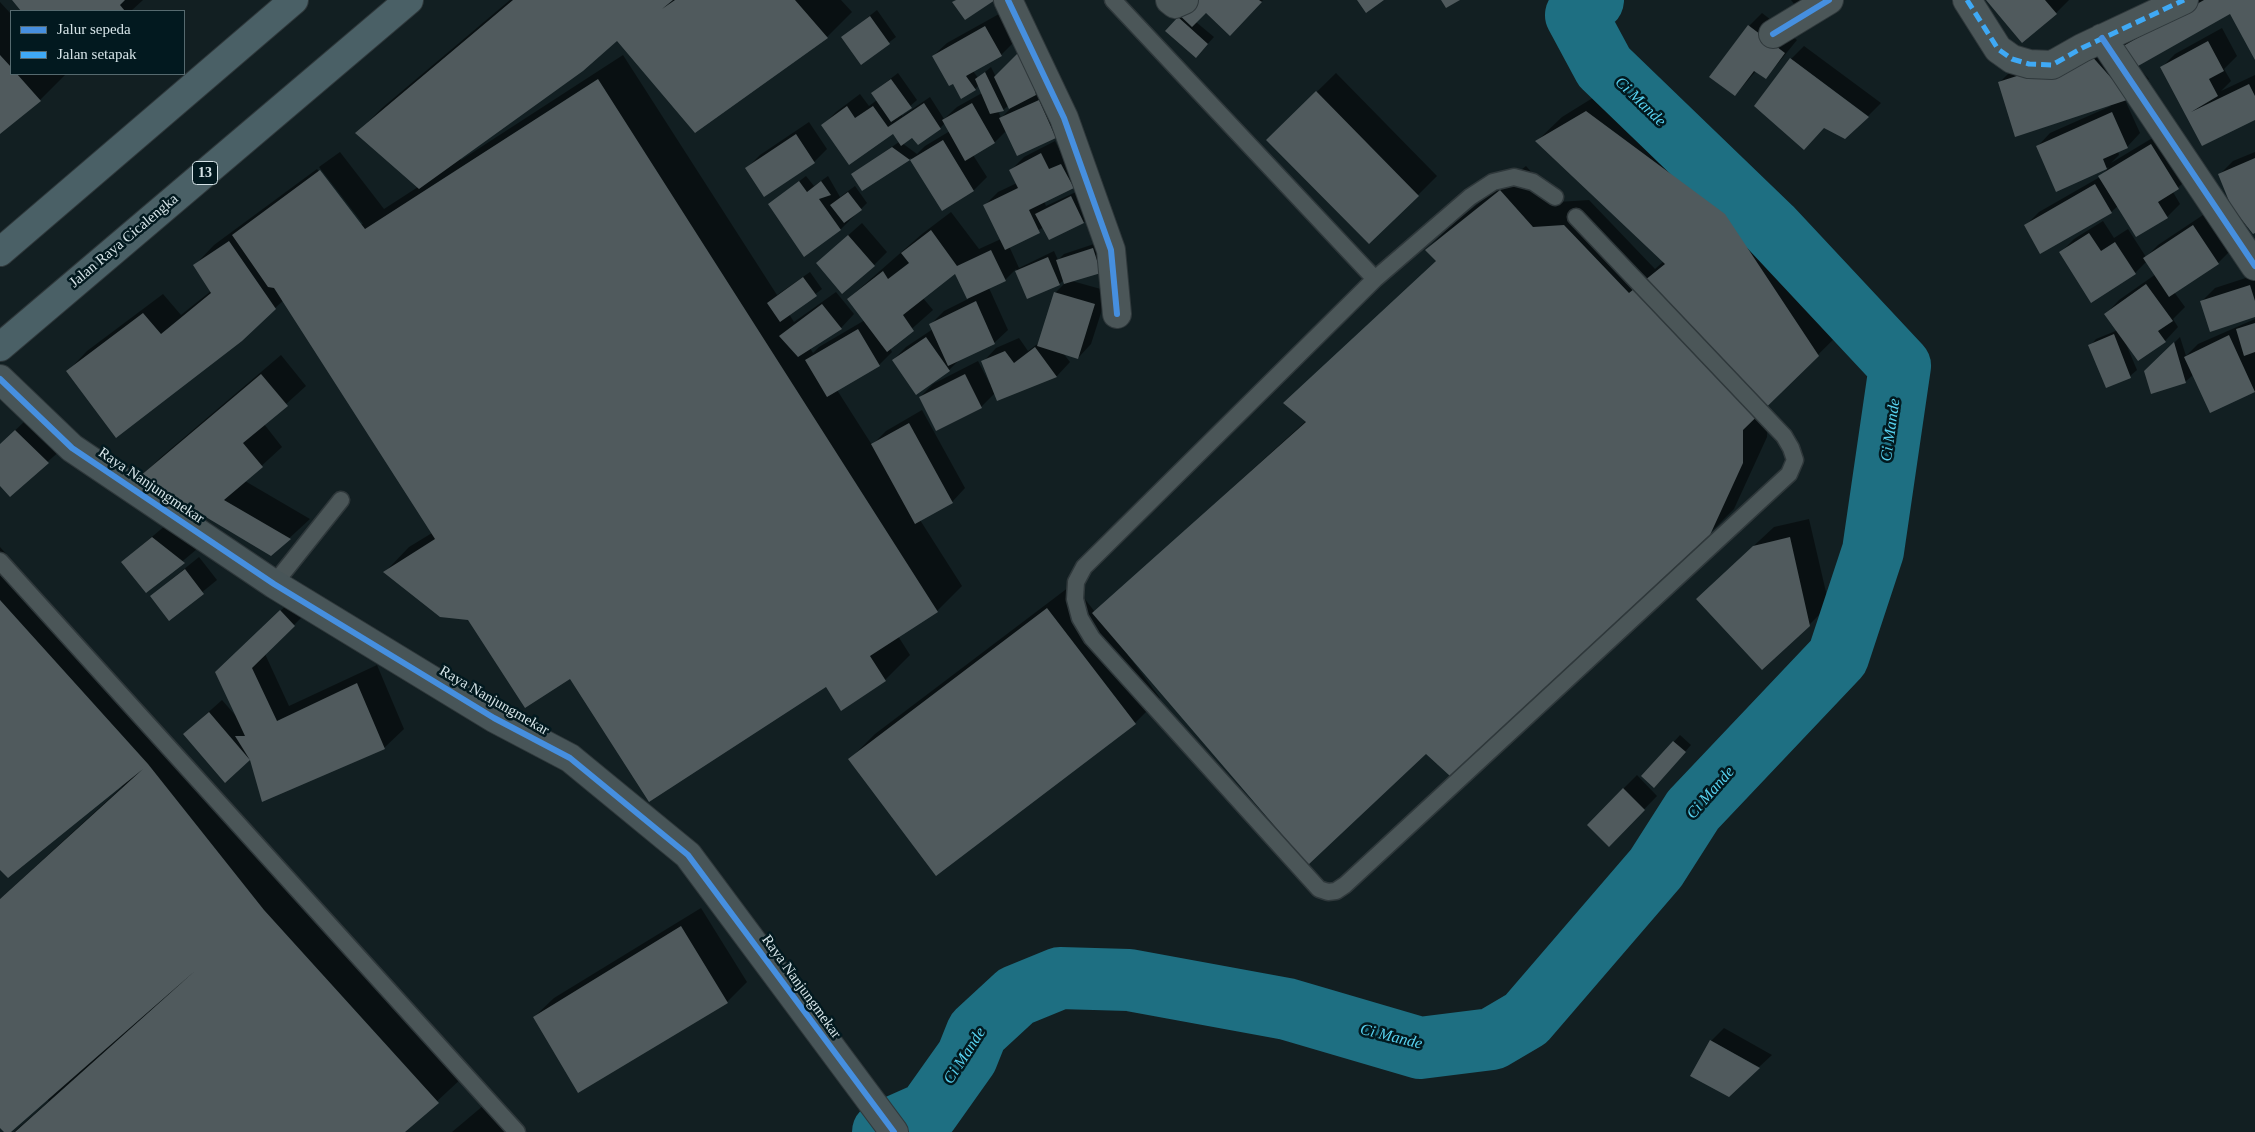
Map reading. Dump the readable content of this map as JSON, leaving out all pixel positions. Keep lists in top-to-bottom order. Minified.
{"streets":{"highway":["13","Jalan Raya Cicalengka"],"street":["Raya Nanjungmekar"]},"water":["Ci Mande"],"legend":["Jalur sepeda","Jalan setapak"]}
